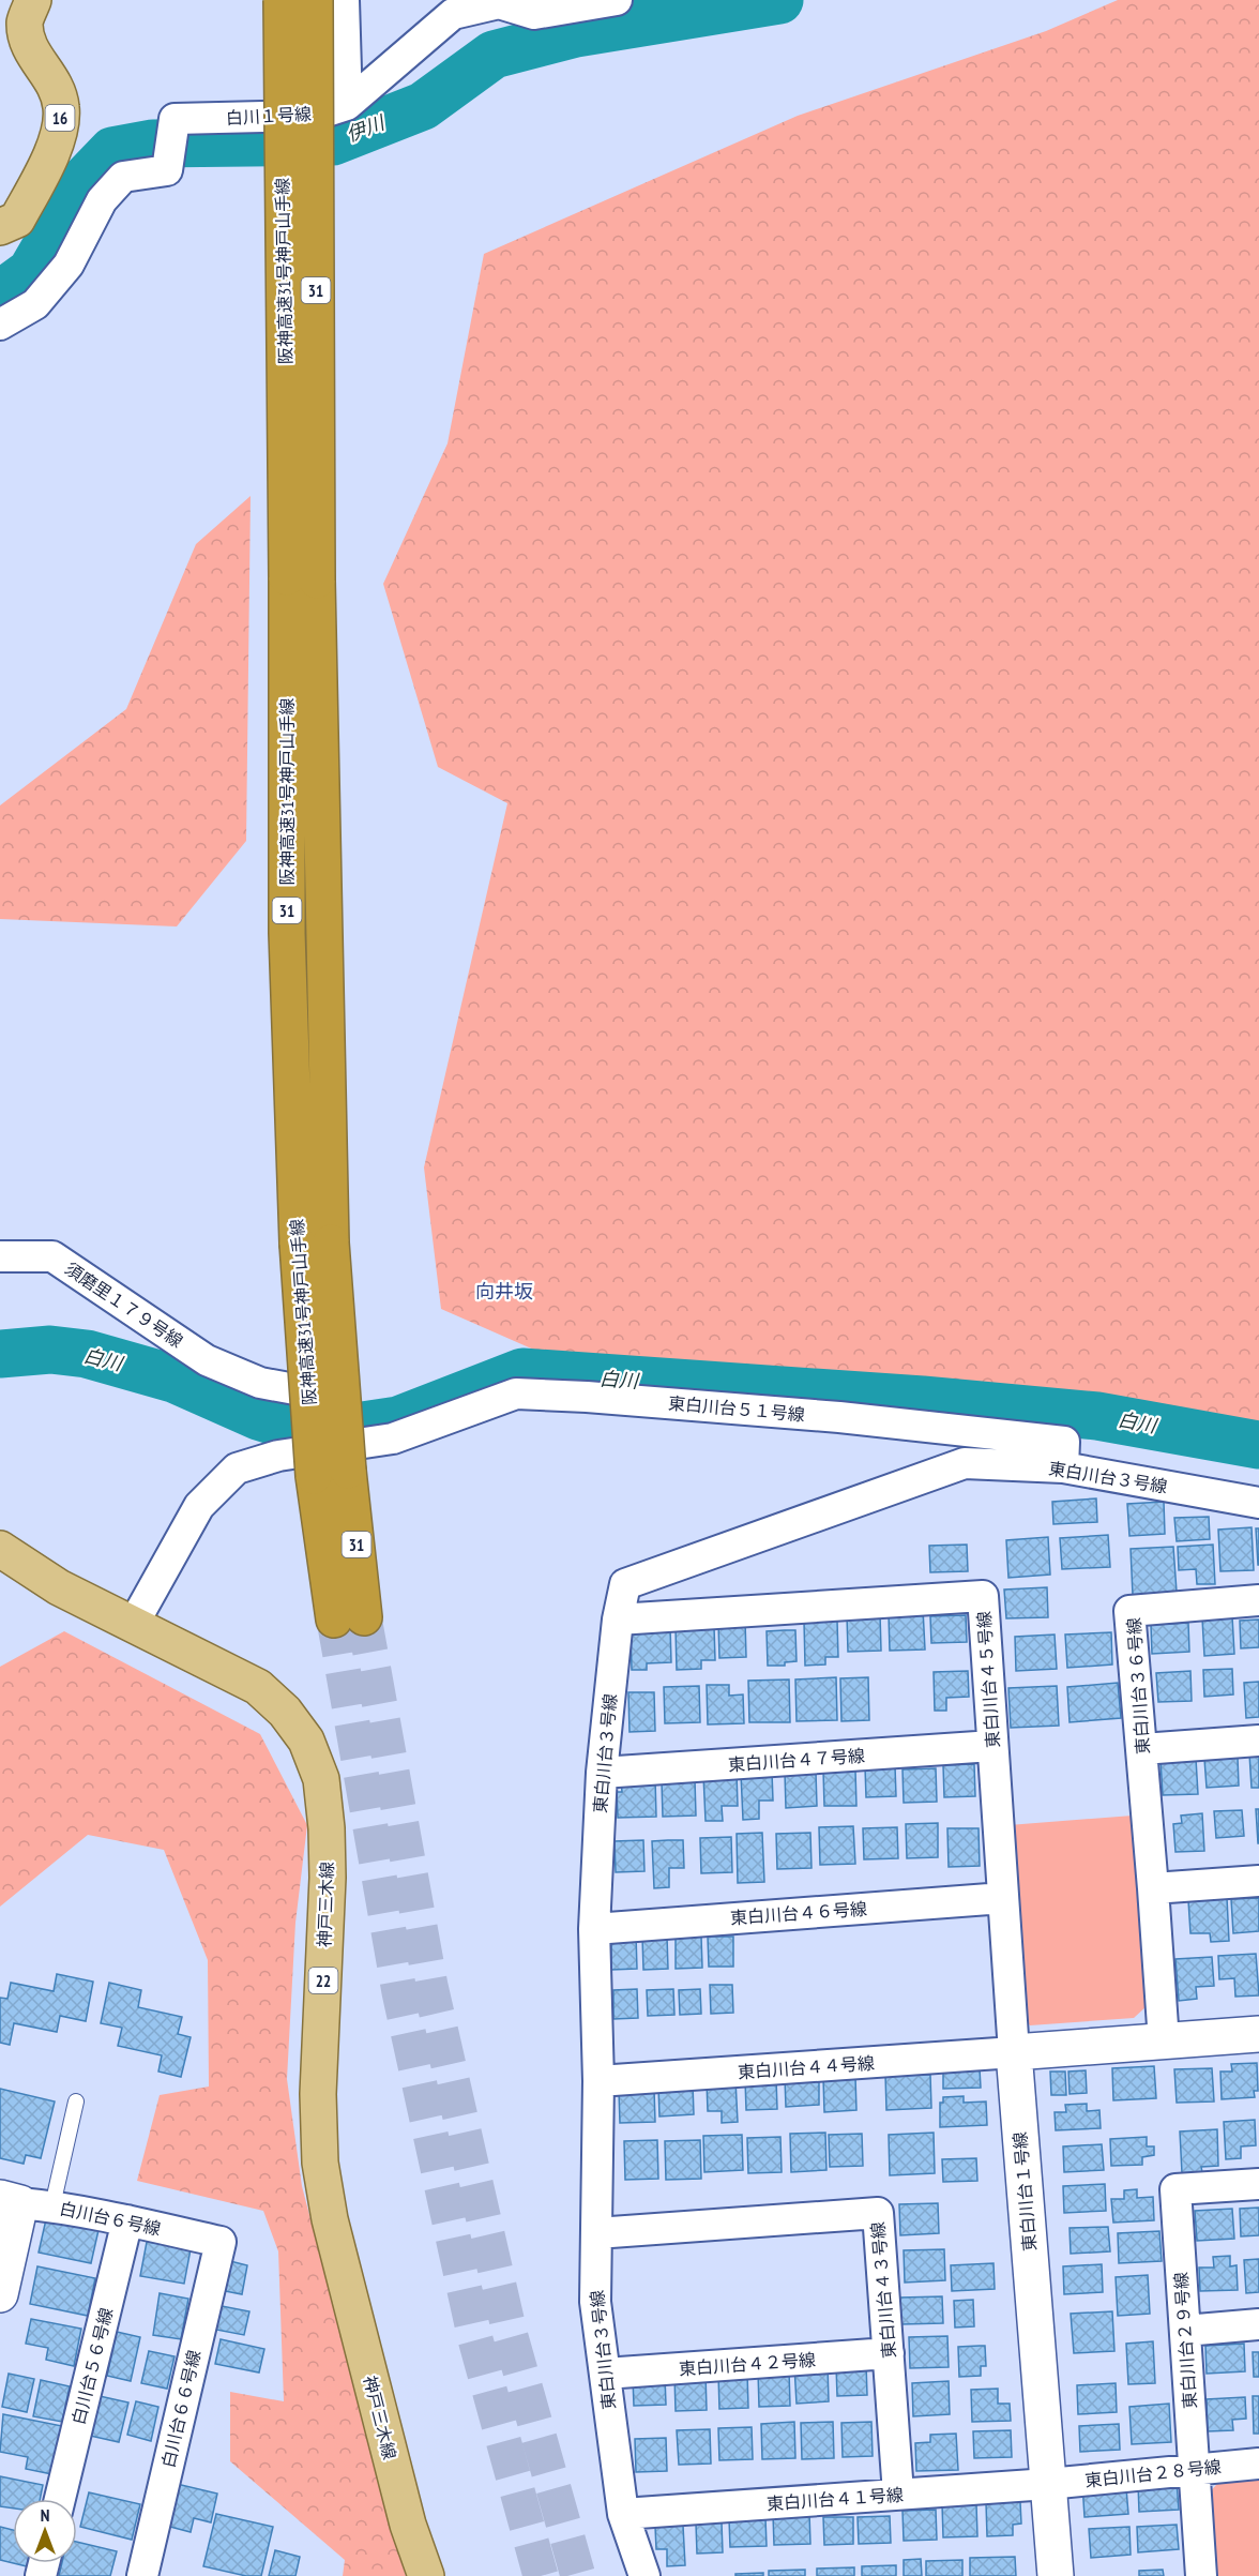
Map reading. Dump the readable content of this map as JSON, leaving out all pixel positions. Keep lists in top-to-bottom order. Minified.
{"streets":{"highway":["阪神高速31号神戸山手線","31"],"main road":["16","神戸三木線","22"],"street":["白川１号線","須磨里１７９号線","東白川台５１号線","東白川台３号線","東白川台４５号線","東白川台３６号線","東白川台４７号線","東白川台４６号線","東白川台４４号線","東白川台１号線","白川台６号線","東白川台４３号線","東白川台２９号線","東白川台４２号線","白川台５６号線","白川台６６号線","東白川台２８号線","東白川台４１号線"]},"crossings":[["阪神高速31号神戸山手線","須磨里１７９号線"],["阪神高速31号神戸山手線","東白川台５１号線"],["須磨里１７９号線","東白川台５１号線"],["東白川台５１号線","東白川台３号線"],["東白川台３号線","東白川台４５号線"],["東白川台３号線","東白川台４７号線"],["東白川台３号線","東白川台４６号線"],["東白川台３号線","東白川台４４号線"],["東白川台３号線","東白川台４３号線"],["東白川台３号線","東白川台４２号線"],["東白川台３号線","東白川台４１号線"],["東白川台４５号線","東白川台４７号線"],["東白川台４５号線","東白川台４６号線"],["東白川台４５号線","東白川台４４号線"],["東白川台４５号線","東白川台１号線"],["東白川台４４号線","東白川台１号線"],["東白川台１号線","東白川台２８号線"],["東白川台１号線","東白川台４１号線"],["白川台６号線","白川台５６号線"],["白川台６号線","白川台６６号線"],["東白川台４３号線","東白川台４２号線"],["東白川台４３号線","東白川台４１号線"],["東白川台２９号線","東白川台２８号線"],["東白川台２８号線","東白川台４１号線"]],"districts":["向井坂"],"water":["伊川","白川"],"north":"top"}
